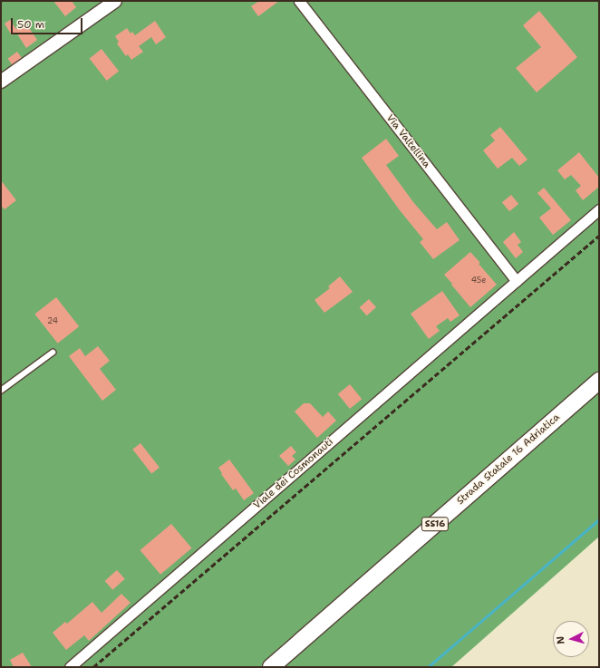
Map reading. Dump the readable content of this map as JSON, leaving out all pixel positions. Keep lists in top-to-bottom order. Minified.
{"streets":{"main road":["Strada Statale 16 Adriatica","SS16"],"street":["Via Valtellina","Viale dei Cosmonauti"]},"crossings":[["Via Valtellina","Viale dei Cosmonauti"]],"house_numbers":["45e","24"],"scale_bar":"50 m","north":"left"}
